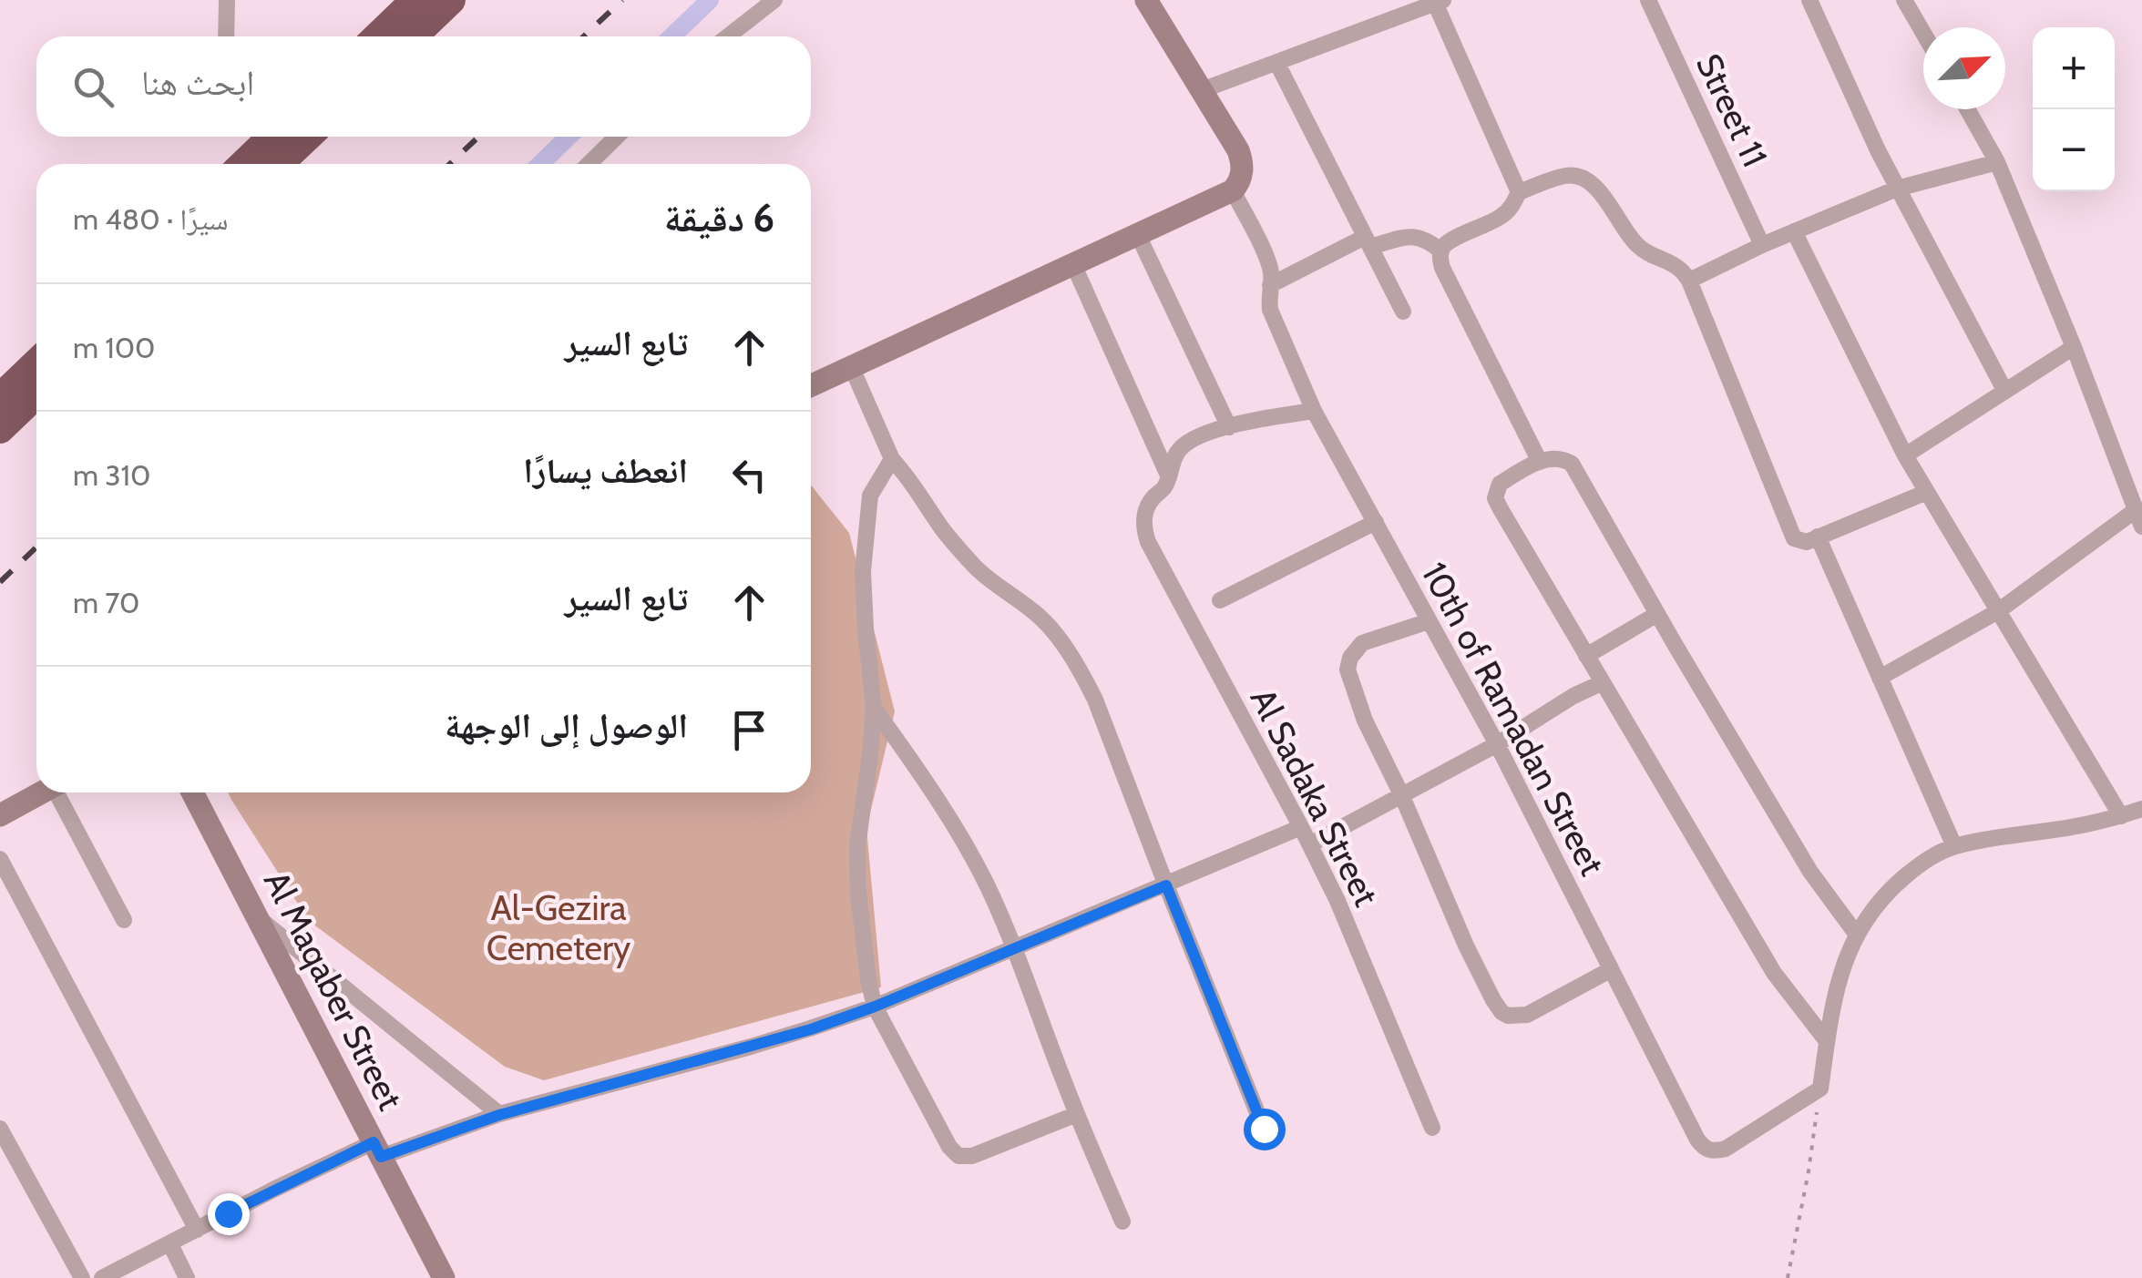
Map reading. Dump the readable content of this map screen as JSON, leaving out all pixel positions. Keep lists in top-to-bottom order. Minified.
{"streets":{"street":["Street 11","10th of Ramadan Street","Al Sadaka Street","Al Maqaber Street"]},"parks":["Al-Gezira Cemetery"],"north":"top right","page":{"map_buttons":["+","−"],"search":"ابحث هنا","heading":["6 دقيقة","سيرًا · 480 m"],"list":[["تابع السير","100 m"],["انعطف يسارًا","310 m"],["تابع السير","70 m"],"الوصول إلى الوجهة"]}}
